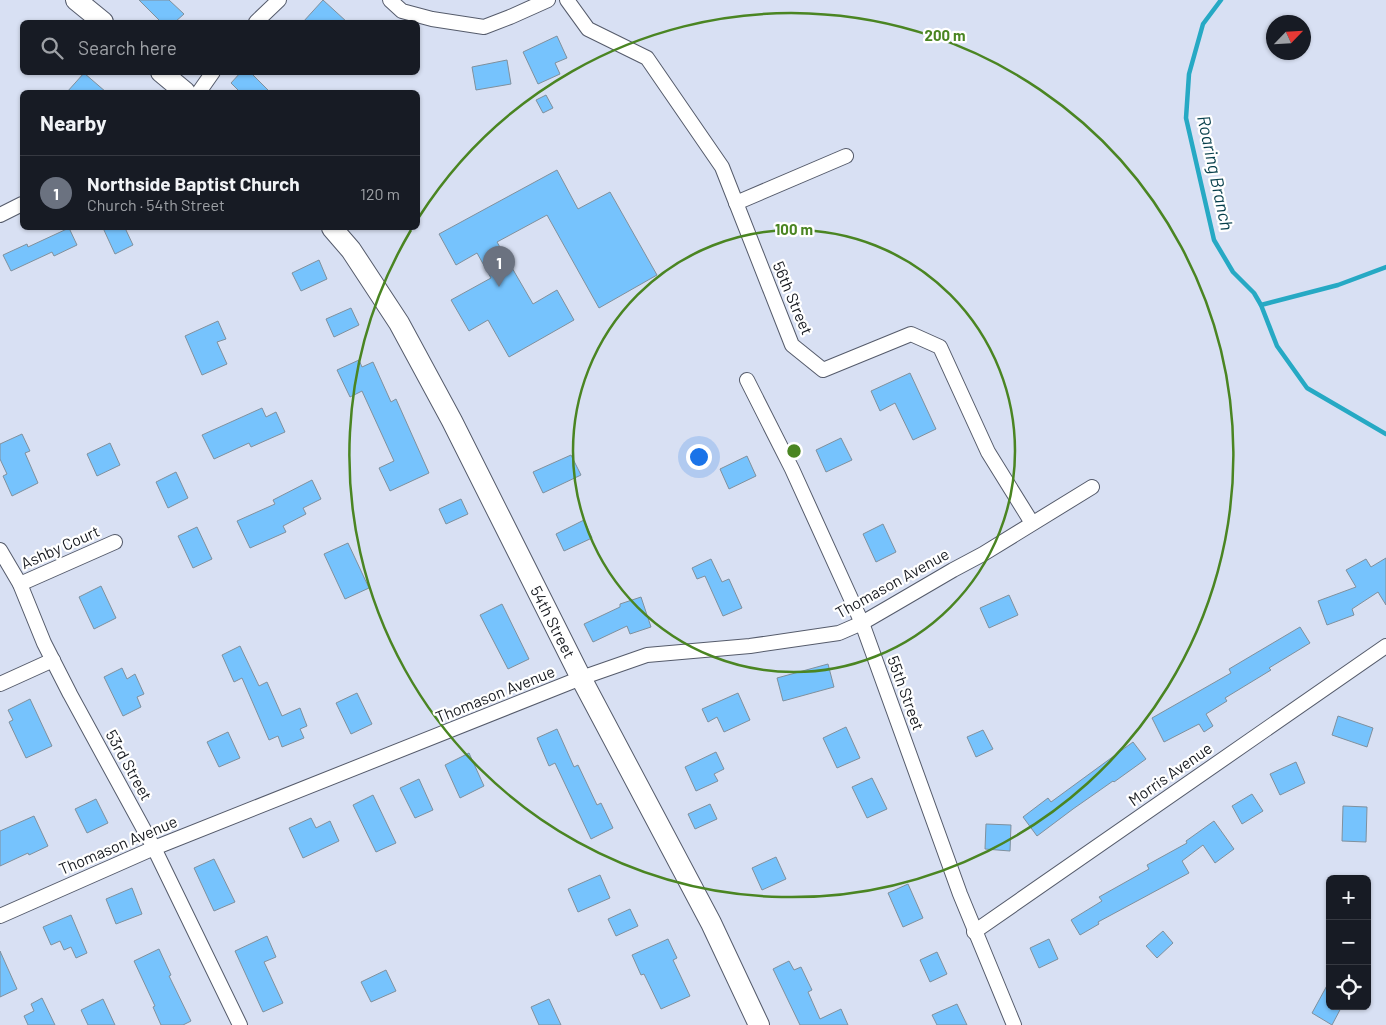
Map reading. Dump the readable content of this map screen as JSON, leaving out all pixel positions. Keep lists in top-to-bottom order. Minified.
{"streets":{"main road":["54th Street"],"street":["56th Street","Ashby Court","Thomason Avenue","55th Street","53rd Street","Morris Avenue"]},"crossings":[["56th Street","Thomason Avenue"],["Ashby Court","53rd Street"],["Thomason Avenue","54th Street"],["Thomason Avenue","55th Street"],["Thomason Avenue","53rd Street"],["55th Street","Morris Avenue"]],"water":["Roaring Branch"],"north":"top right","page":{"search":"Search here","heading":"Nearby","list":[{"mark":"1","name":"Northside Baptist Church","note":"Church · 54th Street","value":"120 m"}],"pins":"1","map_buttons":["+","−"]},"rings":["200 m","100 m"]}
